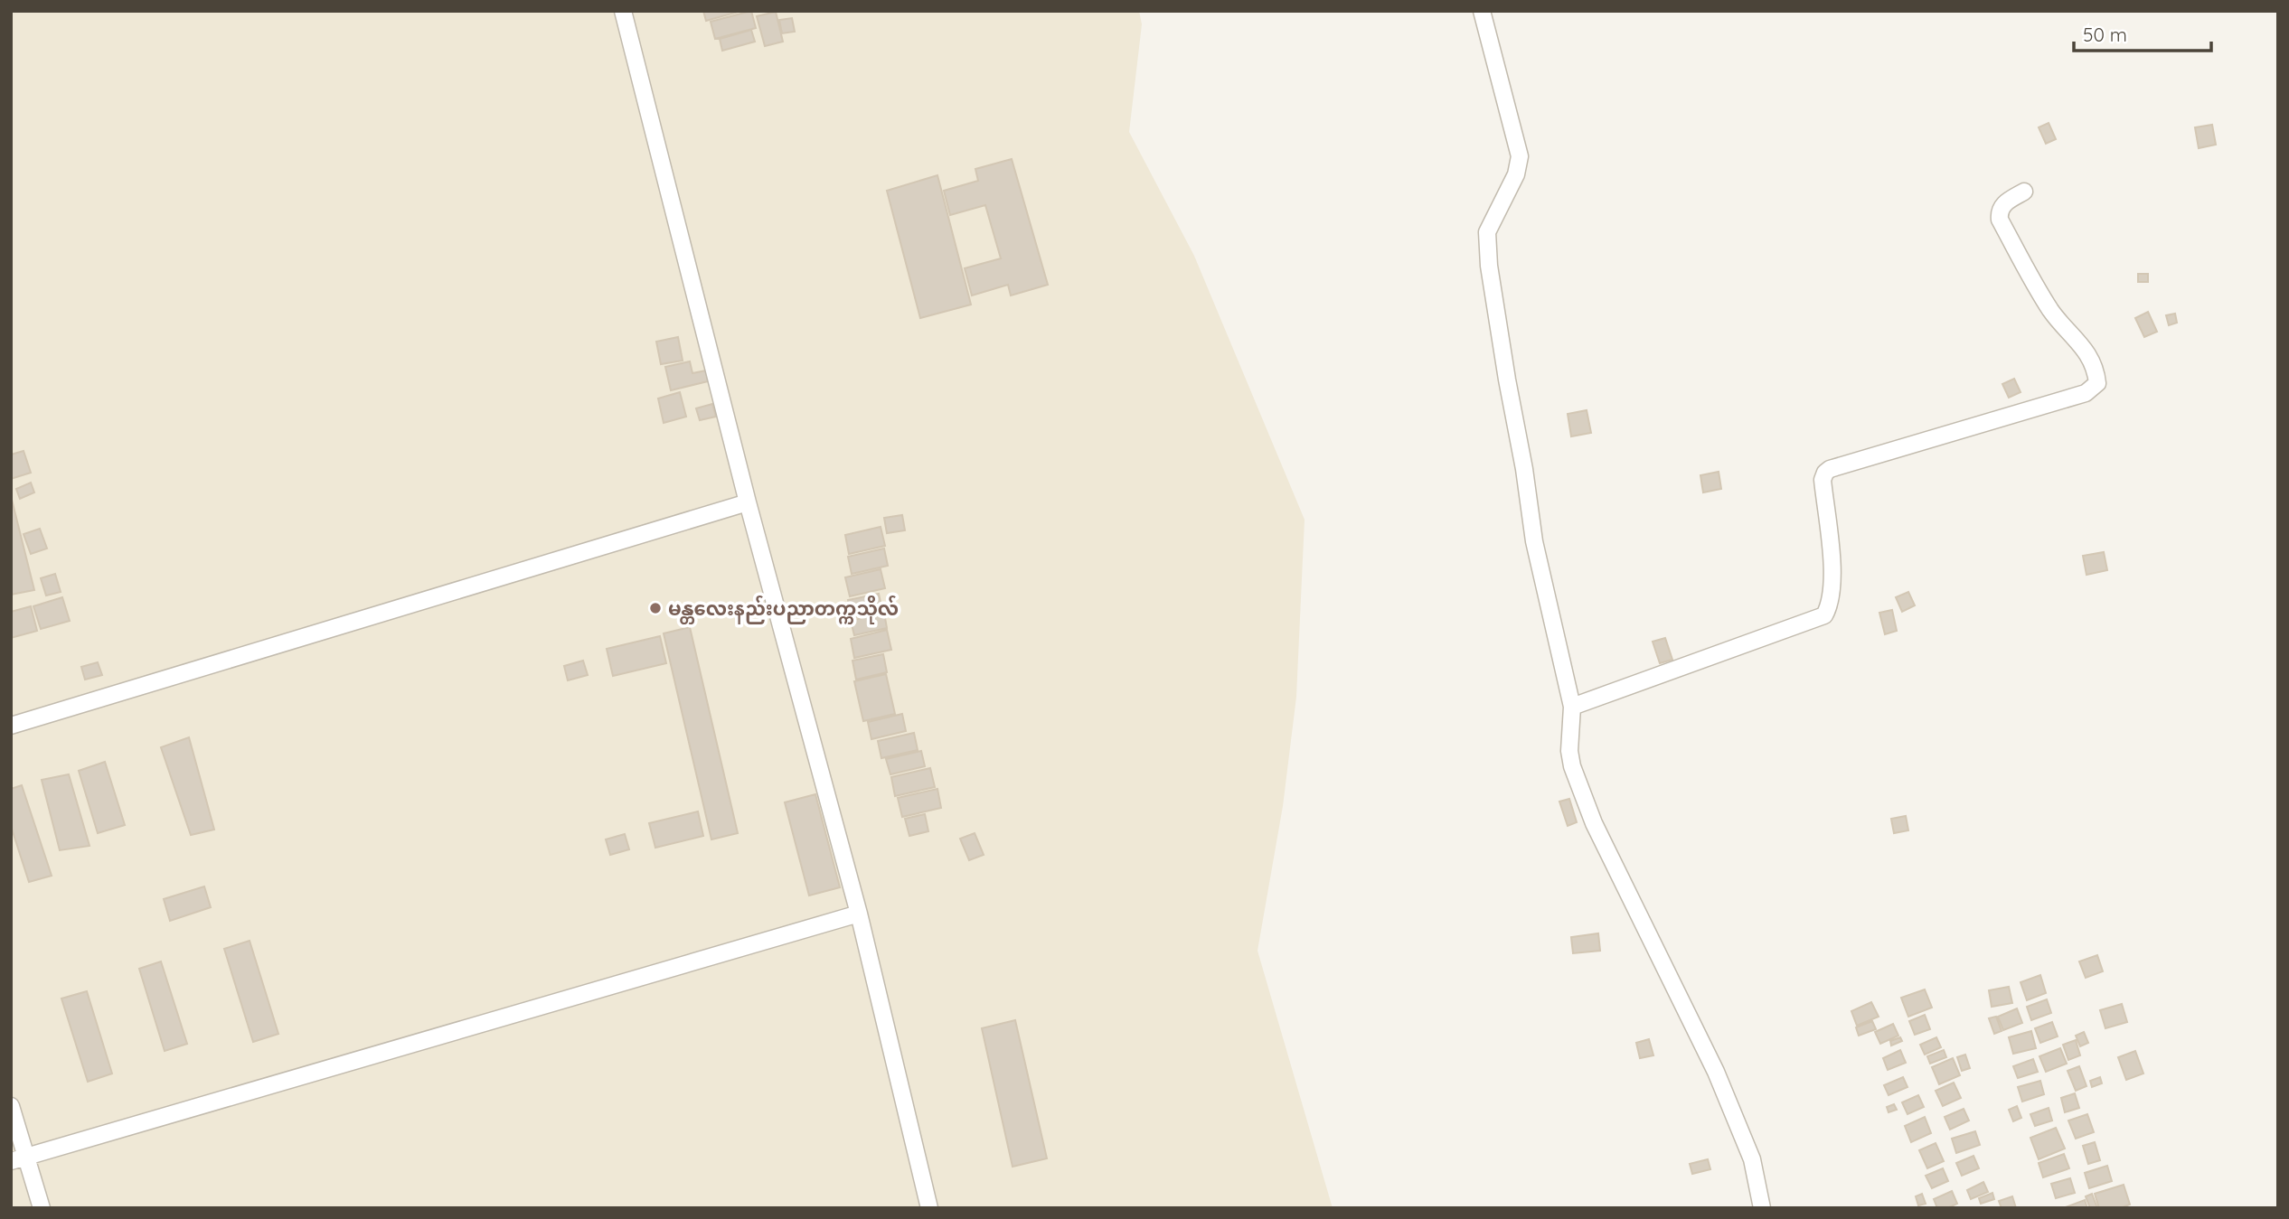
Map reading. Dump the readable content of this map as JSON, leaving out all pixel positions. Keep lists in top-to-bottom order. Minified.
{"places":["မန္တလေးနည်းပညာတက္ကသိုလ်"],"scale_bar":"50 m"}
